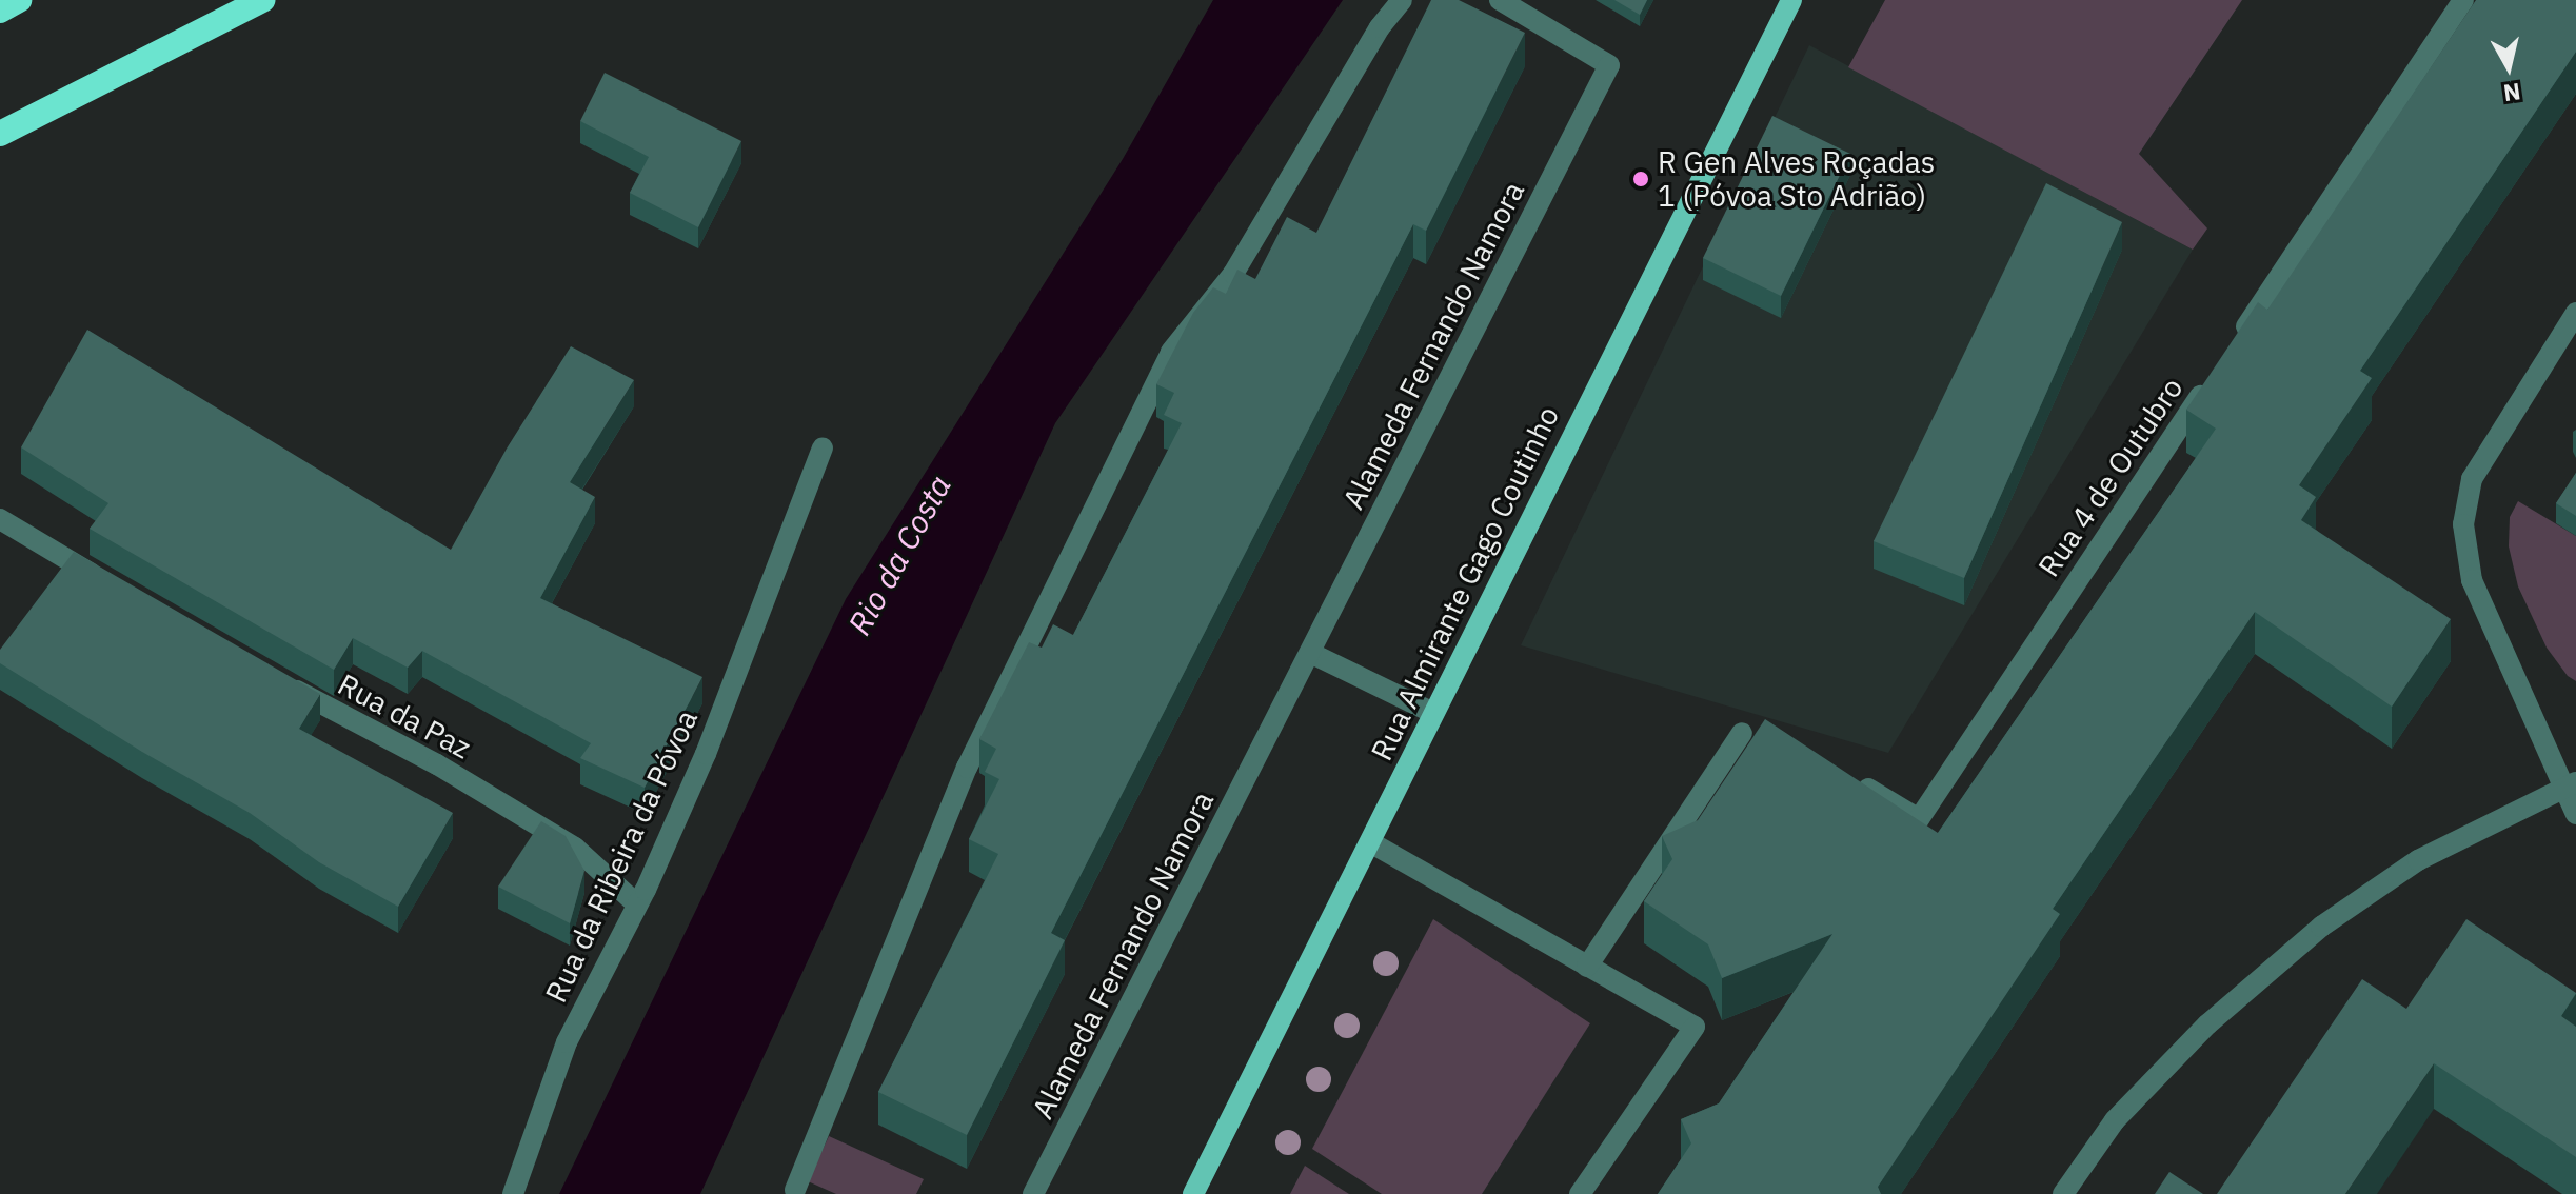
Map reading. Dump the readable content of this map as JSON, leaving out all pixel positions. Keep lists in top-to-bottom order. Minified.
{"streets":{"main road":["Rua Almirante Gago Coutinho"],"street":["Alameda Fernando Namora","Rua 4 de Outubro","Rua da Paz","Rua da Ribeira da Póvoa"]},"crossings":[["Rua da Paz","Rua da Ribeira da Póvoa"]],"water":["Rio da Costa"],"places":["R Gen Alves Roçadas 1 (Póvoa Sto Adrião)"],"north":"bottom"}
